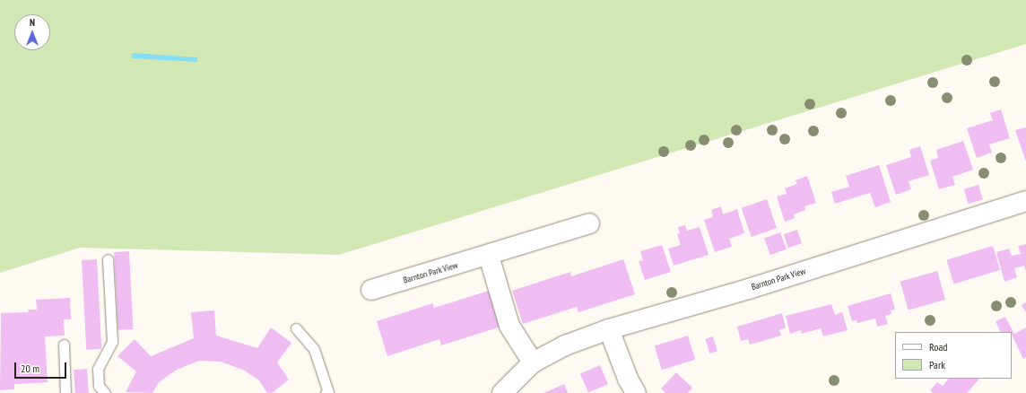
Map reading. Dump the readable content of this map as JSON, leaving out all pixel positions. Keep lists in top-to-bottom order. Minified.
{"streets":{"street":["Barnton Park View"]},"legend":["Road","Park"],"scale_bar":"20 m","north":"top"}
